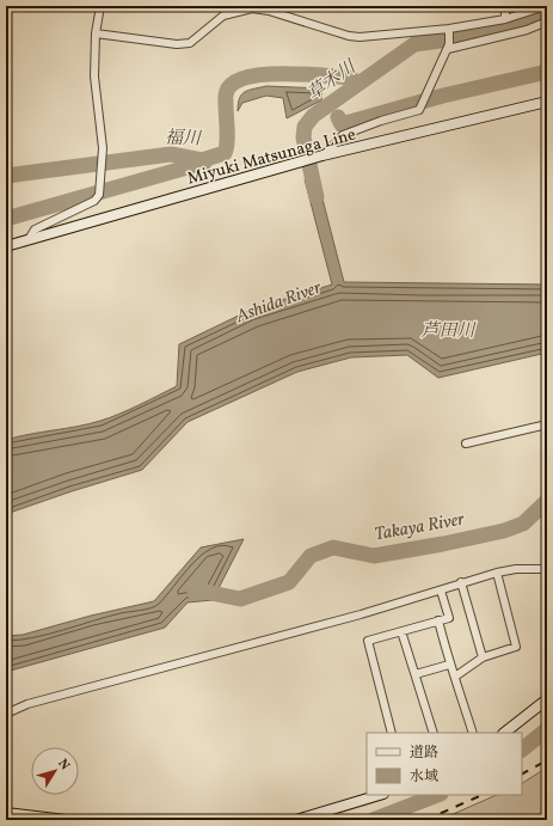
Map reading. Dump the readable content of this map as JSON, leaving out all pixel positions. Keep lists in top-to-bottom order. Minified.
{"streets":{"main road":["Miyuki Matsunaga Line"]},"water":["草木川","福川","Ashida River","芦田川","Takaya River"],"legend":["道路","水域"],"north":"top right"}
